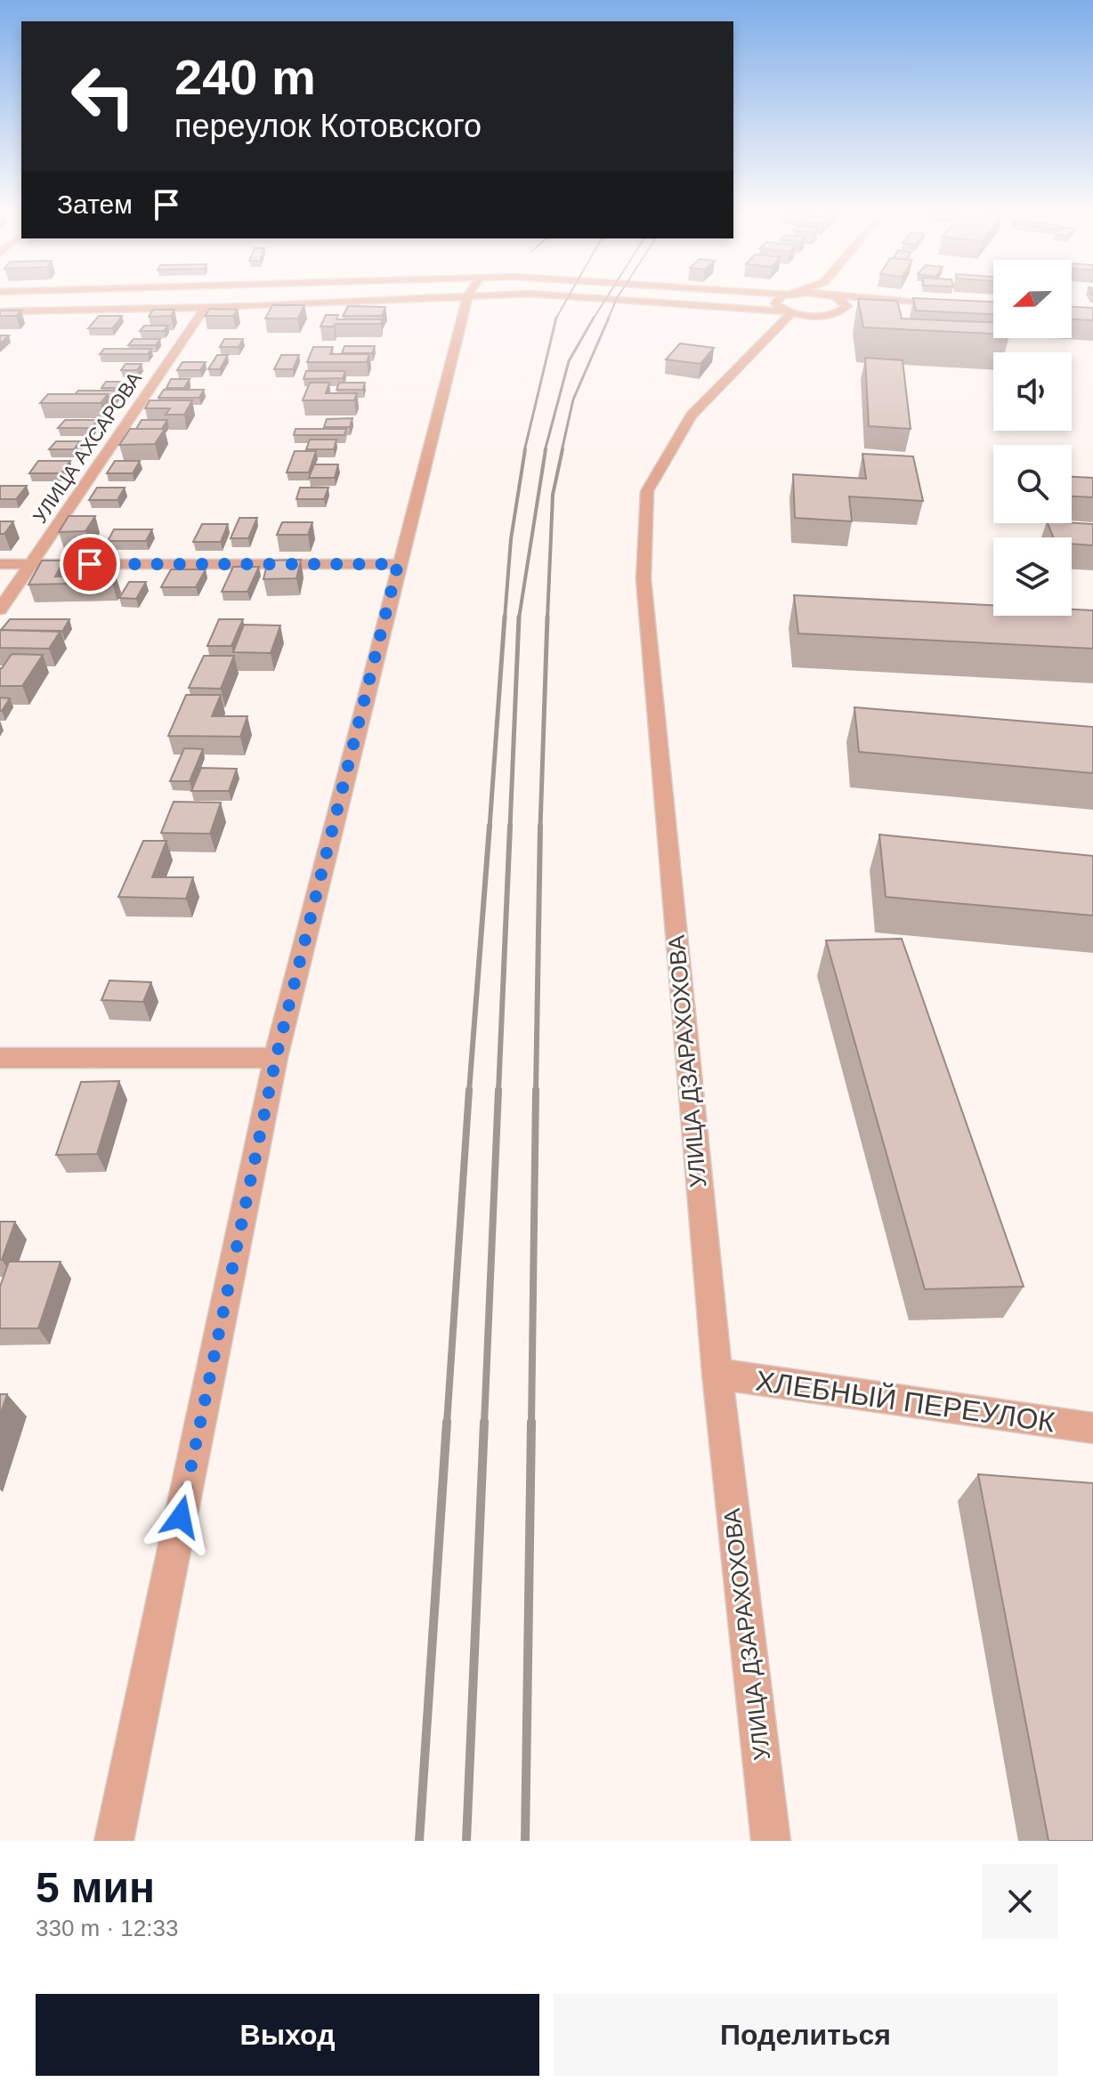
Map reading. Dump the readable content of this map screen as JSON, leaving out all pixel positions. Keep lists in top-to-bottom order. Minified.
{"streets":{"street":["УЛИЦА АХСАРОВА","УЛИЦА ДЗАРАХОХОВА","ХЛЕБНЫЙ ПЕРЕУЛОК"]},"crossings":[["УЛИЦА ДЗАРАХОХОВА","ХЛЕБНЫЙ ПЕРЕУЛОК"]],"north":"left","page":{"turn":["240 m","переулок Котовского"],"then":"Затем","heading":["5 мин","330 m · 12:33"],"buttons":["Выход","Поделиться"]}}
